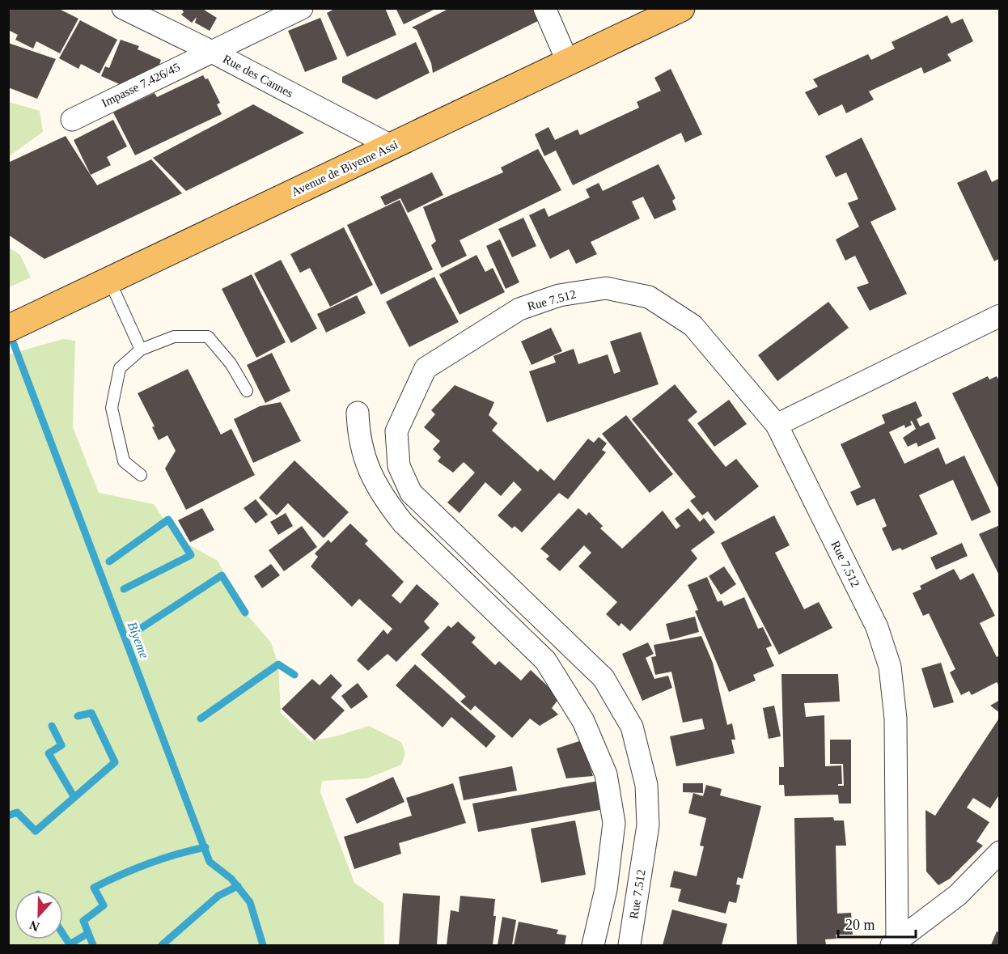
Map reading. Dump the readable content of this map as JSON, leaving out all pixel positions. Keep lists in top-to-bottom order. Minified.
{"streets":{"main road":["Avenue de Biyeme Assi"],"street":["Rue des Cannes","Impasse 7.426/45","Rue 7.512"]},"crossings":[["Rue des Cannes","Impasse 7.426/45"],["Rue des Cannes","Avenue de Biyeme Assi"]],"water":["Biyeme"],"scale_bar":"20 m","north":"bottom"}
